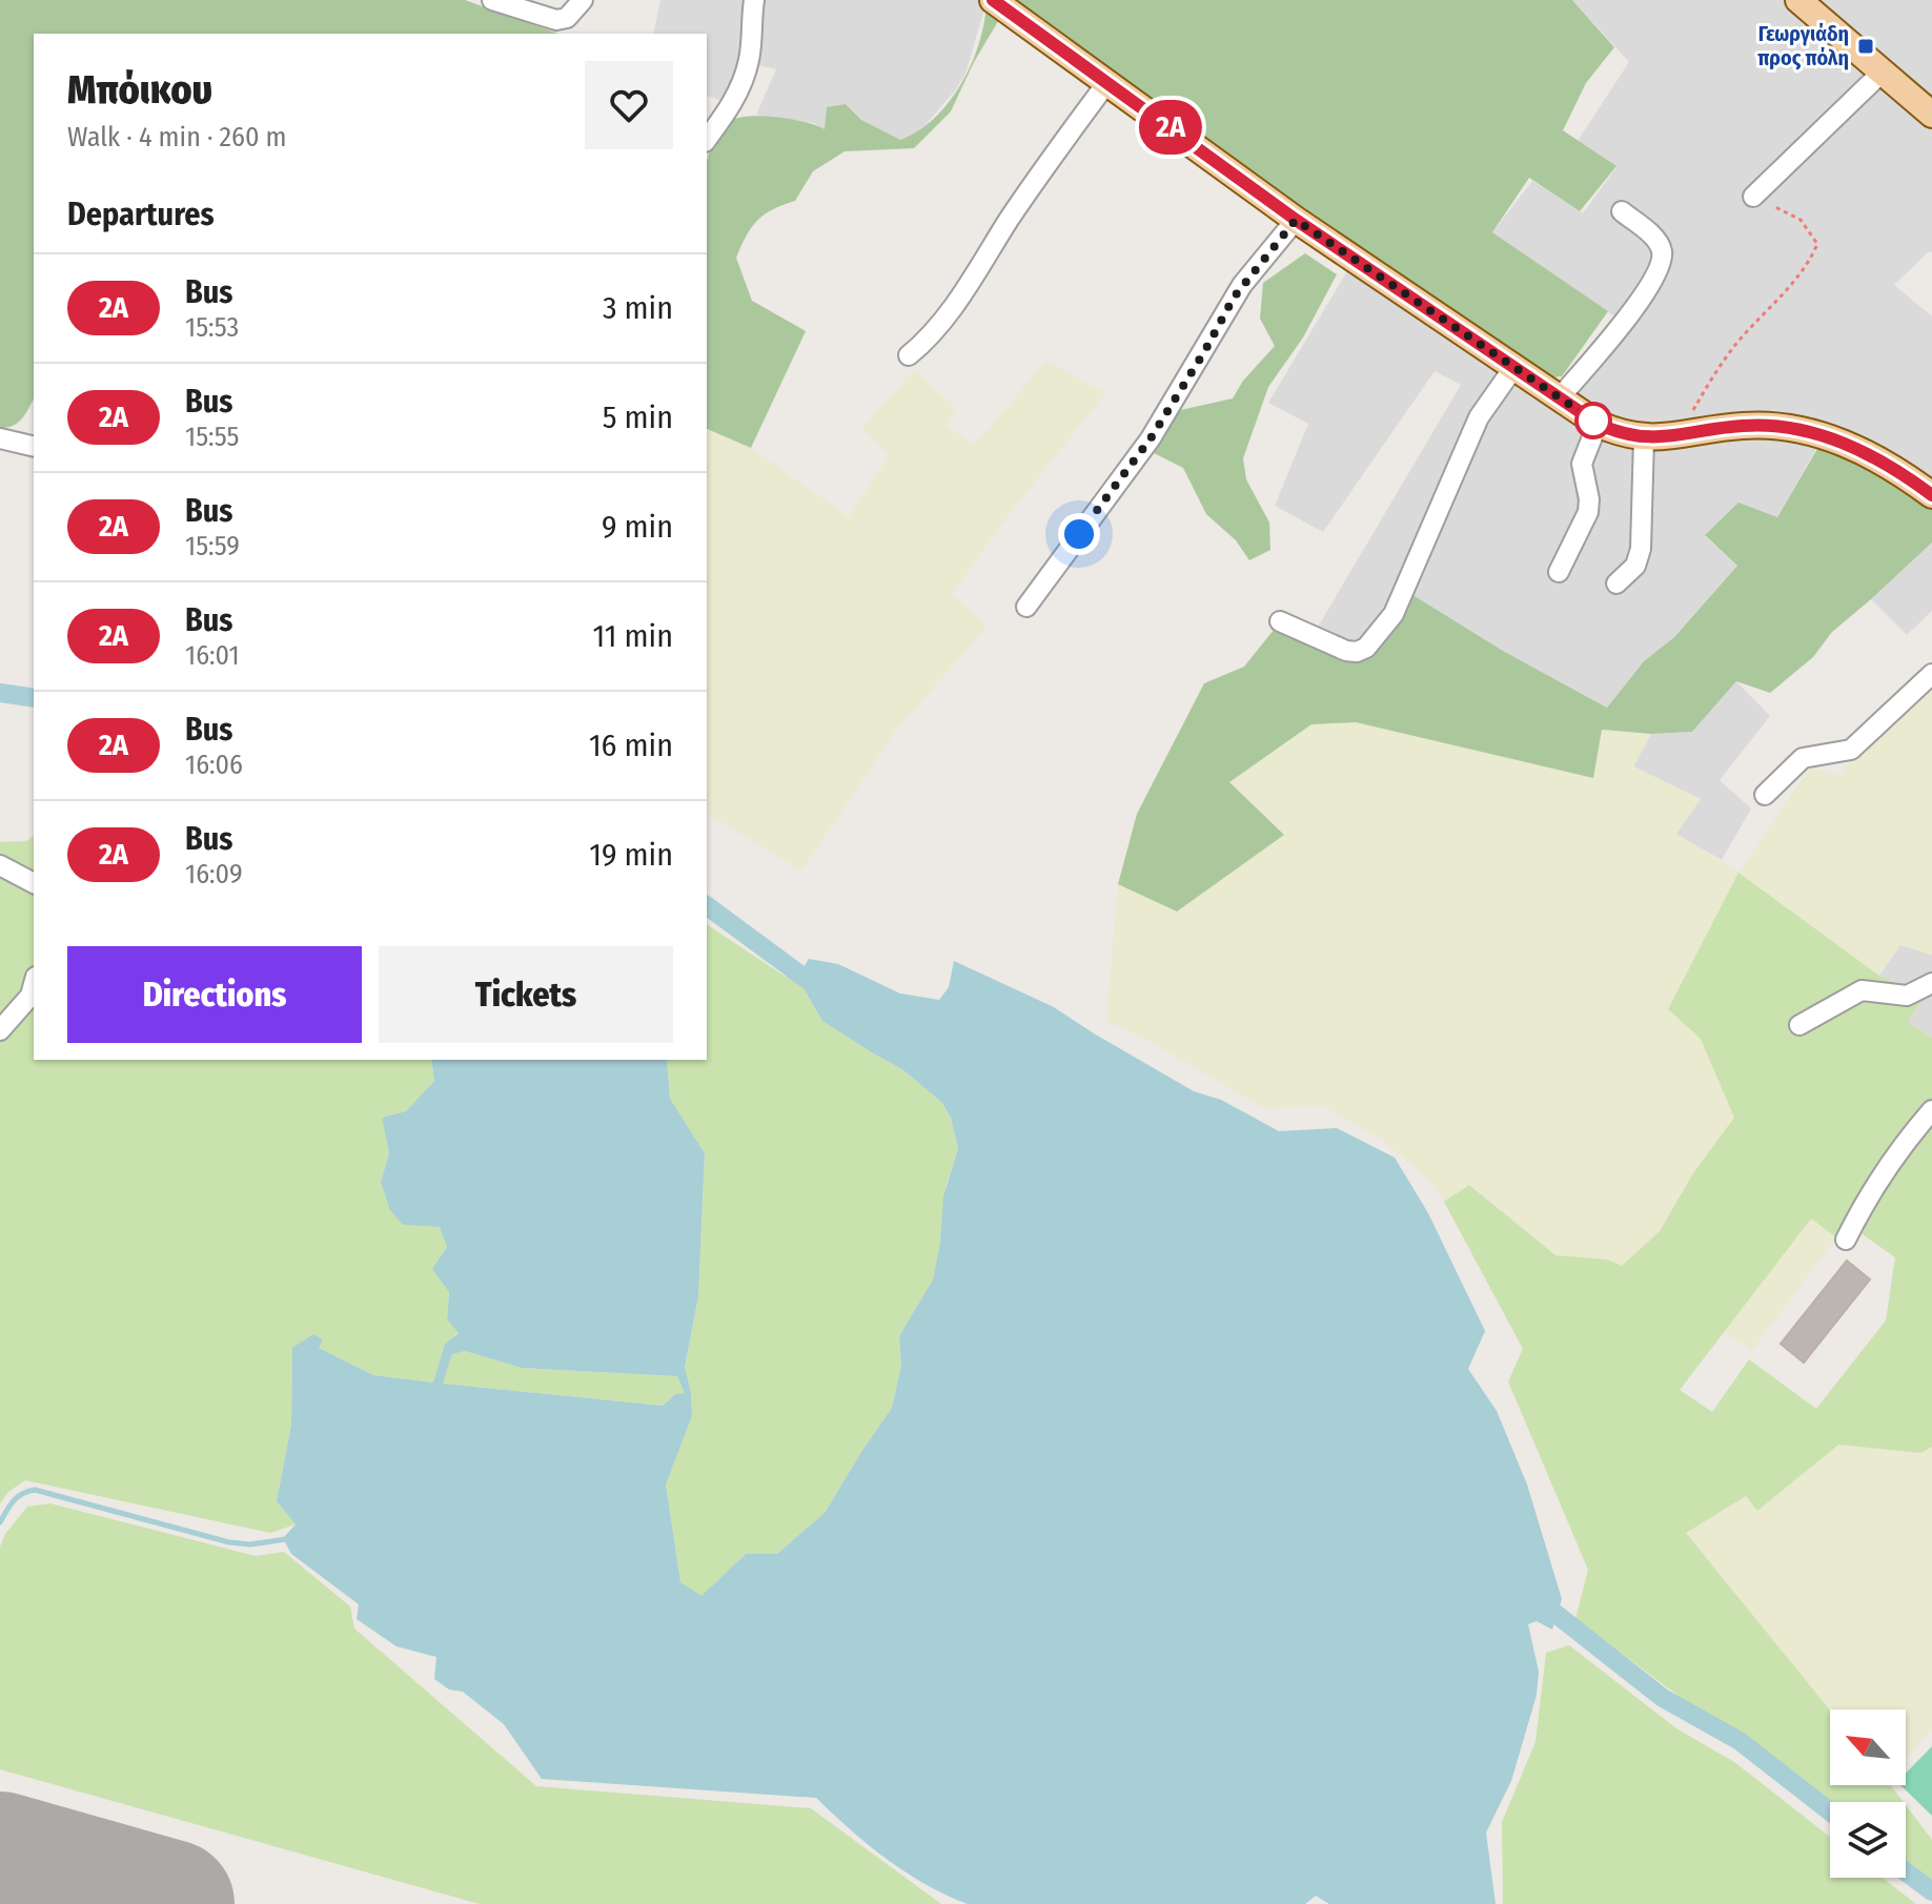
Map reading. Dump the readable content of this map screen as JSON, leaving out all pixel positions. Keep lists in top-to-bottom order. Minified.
{"places":{"transit":["Γεωργιάδη προς πόλη"]},"lines":["bus line 2Α"],"north":"top left","page":{"on_map":"2Α","heading":[["Μπόικου","Walk · 4 min · 260 m"],"Departures"],"list":[{"mark":"2Α","name":"Bus","note":"15:53","value":"3 min"},{"mark":"2Α","name":"Bus","note":"15:55","value":"5 min"},{"mark":"2Α","name":"Bus","note":"15:59","value":"9 min"},{"mark":"2Α","name":"Bus","note":"16:01","value":"11 min"},{"mark":"2Α","name":"Bus","note":"16:06","value":"16 min"},{"mark":"2Α","name":"Bus","note":"16:09","value":"19 min"}],"buttons":["Directions","Tickets"]}}
